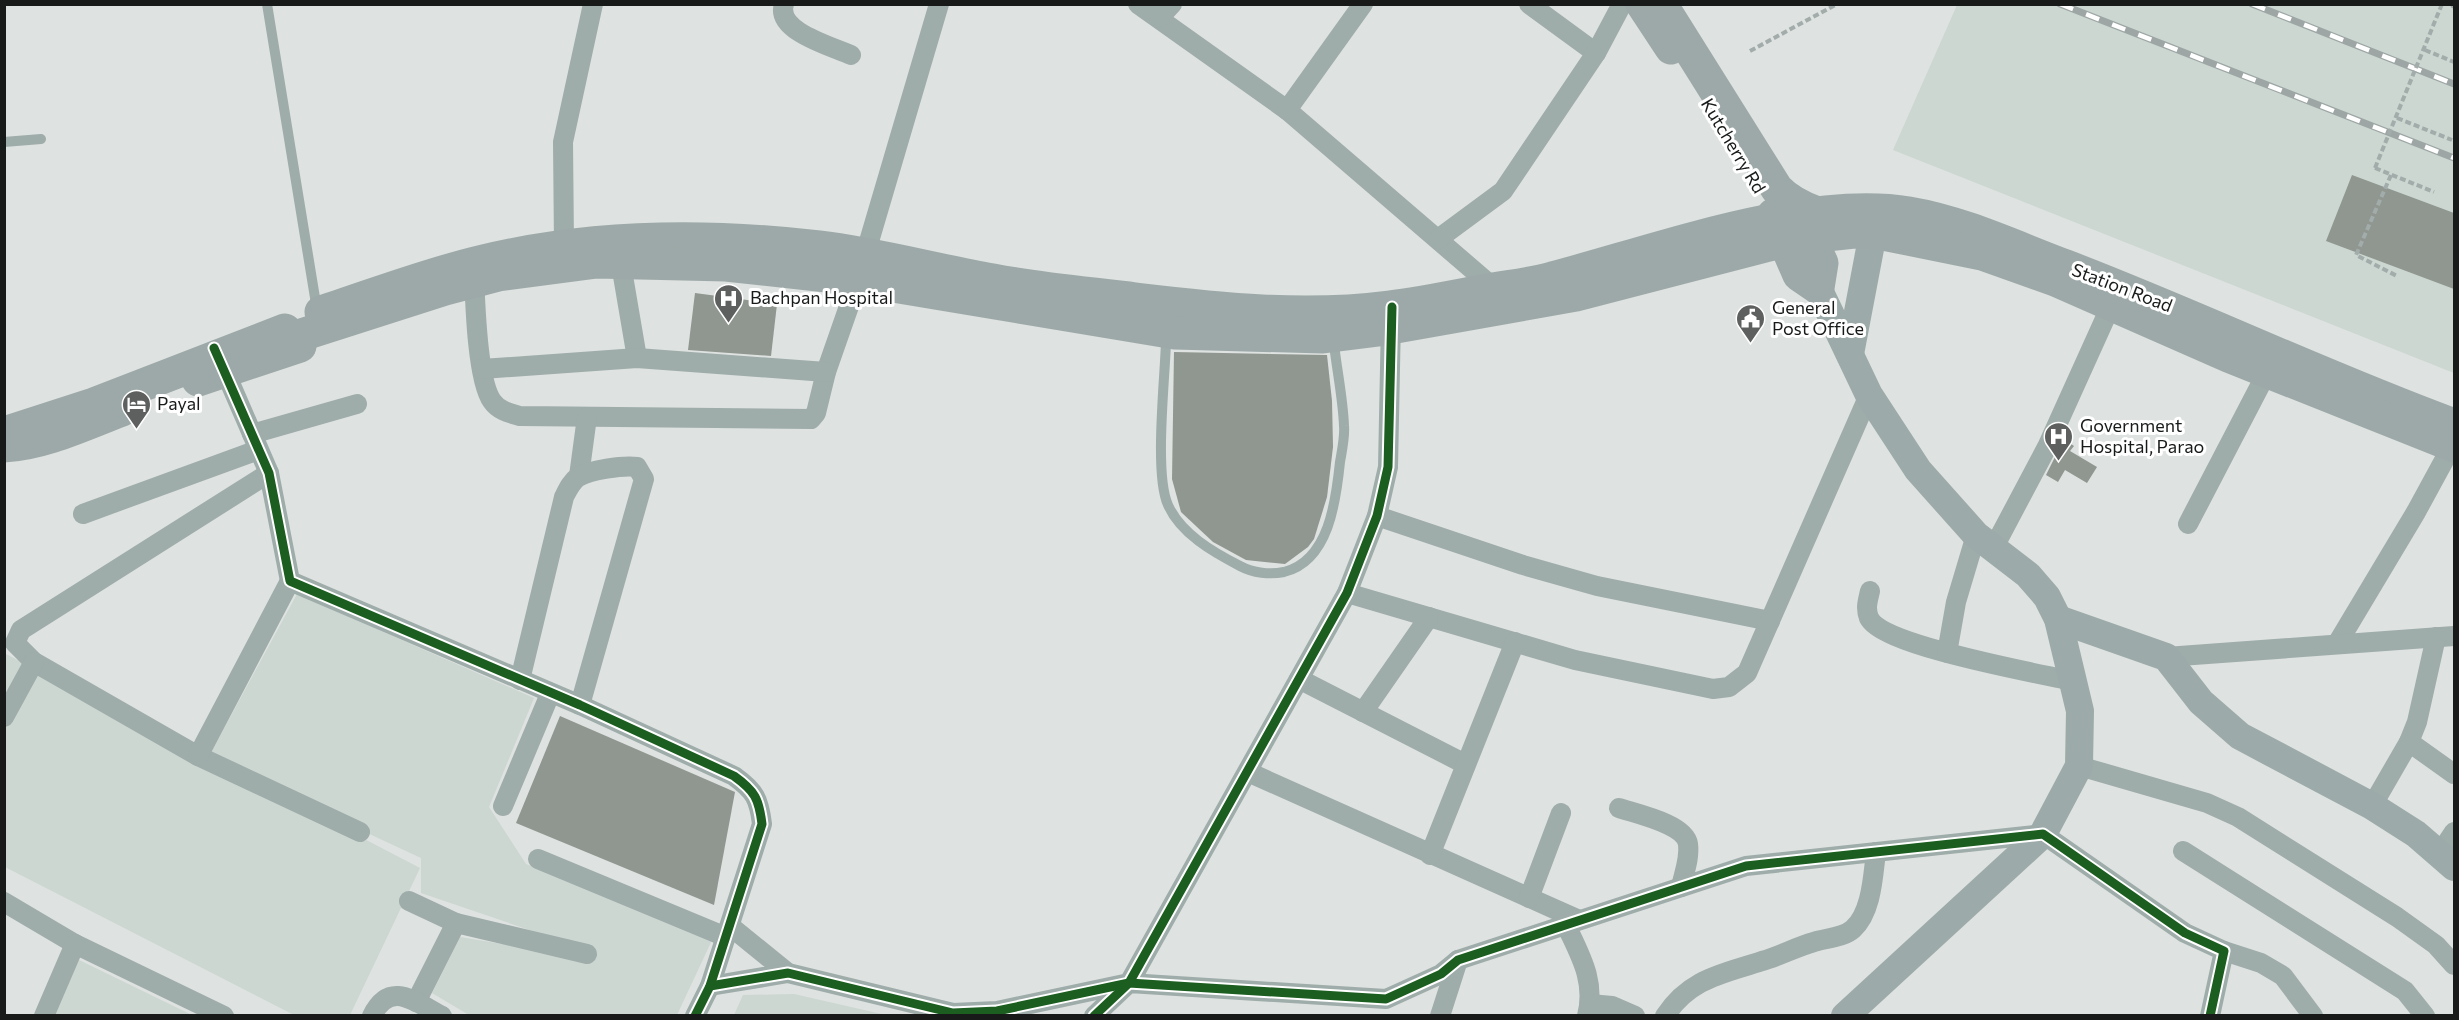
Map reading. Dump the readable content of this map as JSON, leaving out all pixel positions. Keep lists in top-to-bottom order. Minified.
{"streets":{"highway":["Kutcherry Rd","Station Road"]},"crossings":[["Kutcherry Rd","Station Road"]],"places":{"hospital":["Bachpan Hospital","Government Hospital, Parao"],"public building":["General Post Office"],"hotel":["Payal"]}}
